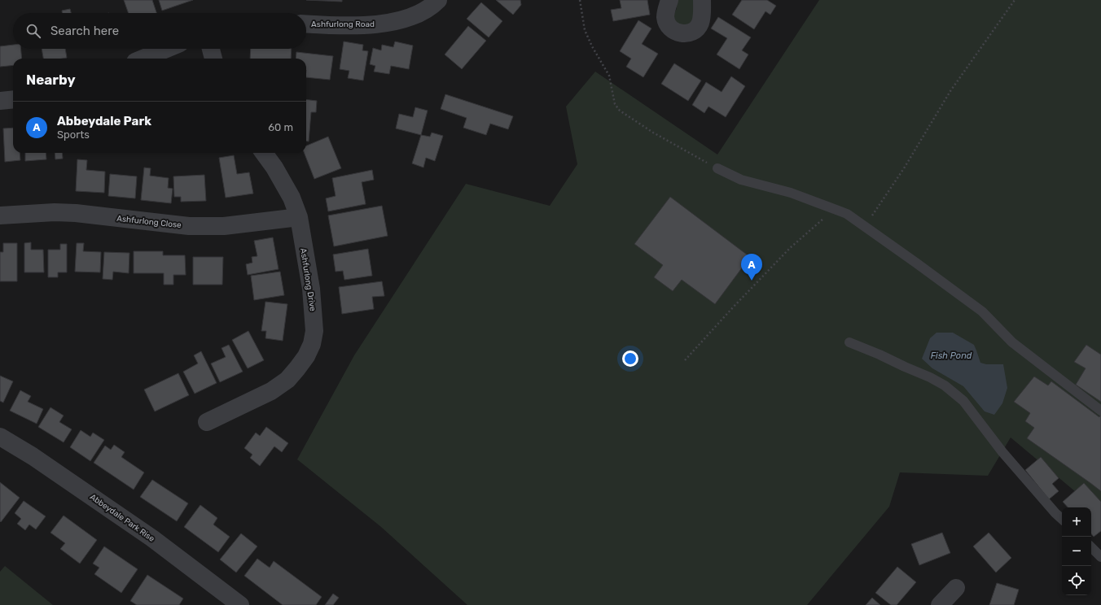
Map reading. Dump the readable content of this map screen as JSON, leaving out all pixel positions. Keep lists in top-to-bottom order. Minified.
{"streets":{"street":["Ashfurlong Road","Ashfurlong Close","Ashfurlong Drive","Abbeydale Park Rise"]},"crossings":[["Ashfurlong Close","Ashfurlong Drive"]],"water":["Fish Pond"],"page":{"search":"Search here","heading":"Nearby","list":[{"mark":"A","name":"Abbeydale Park","note":"Sports","value":"60 m"}],"pins":"A","map_buttons":["+","−"]}}
